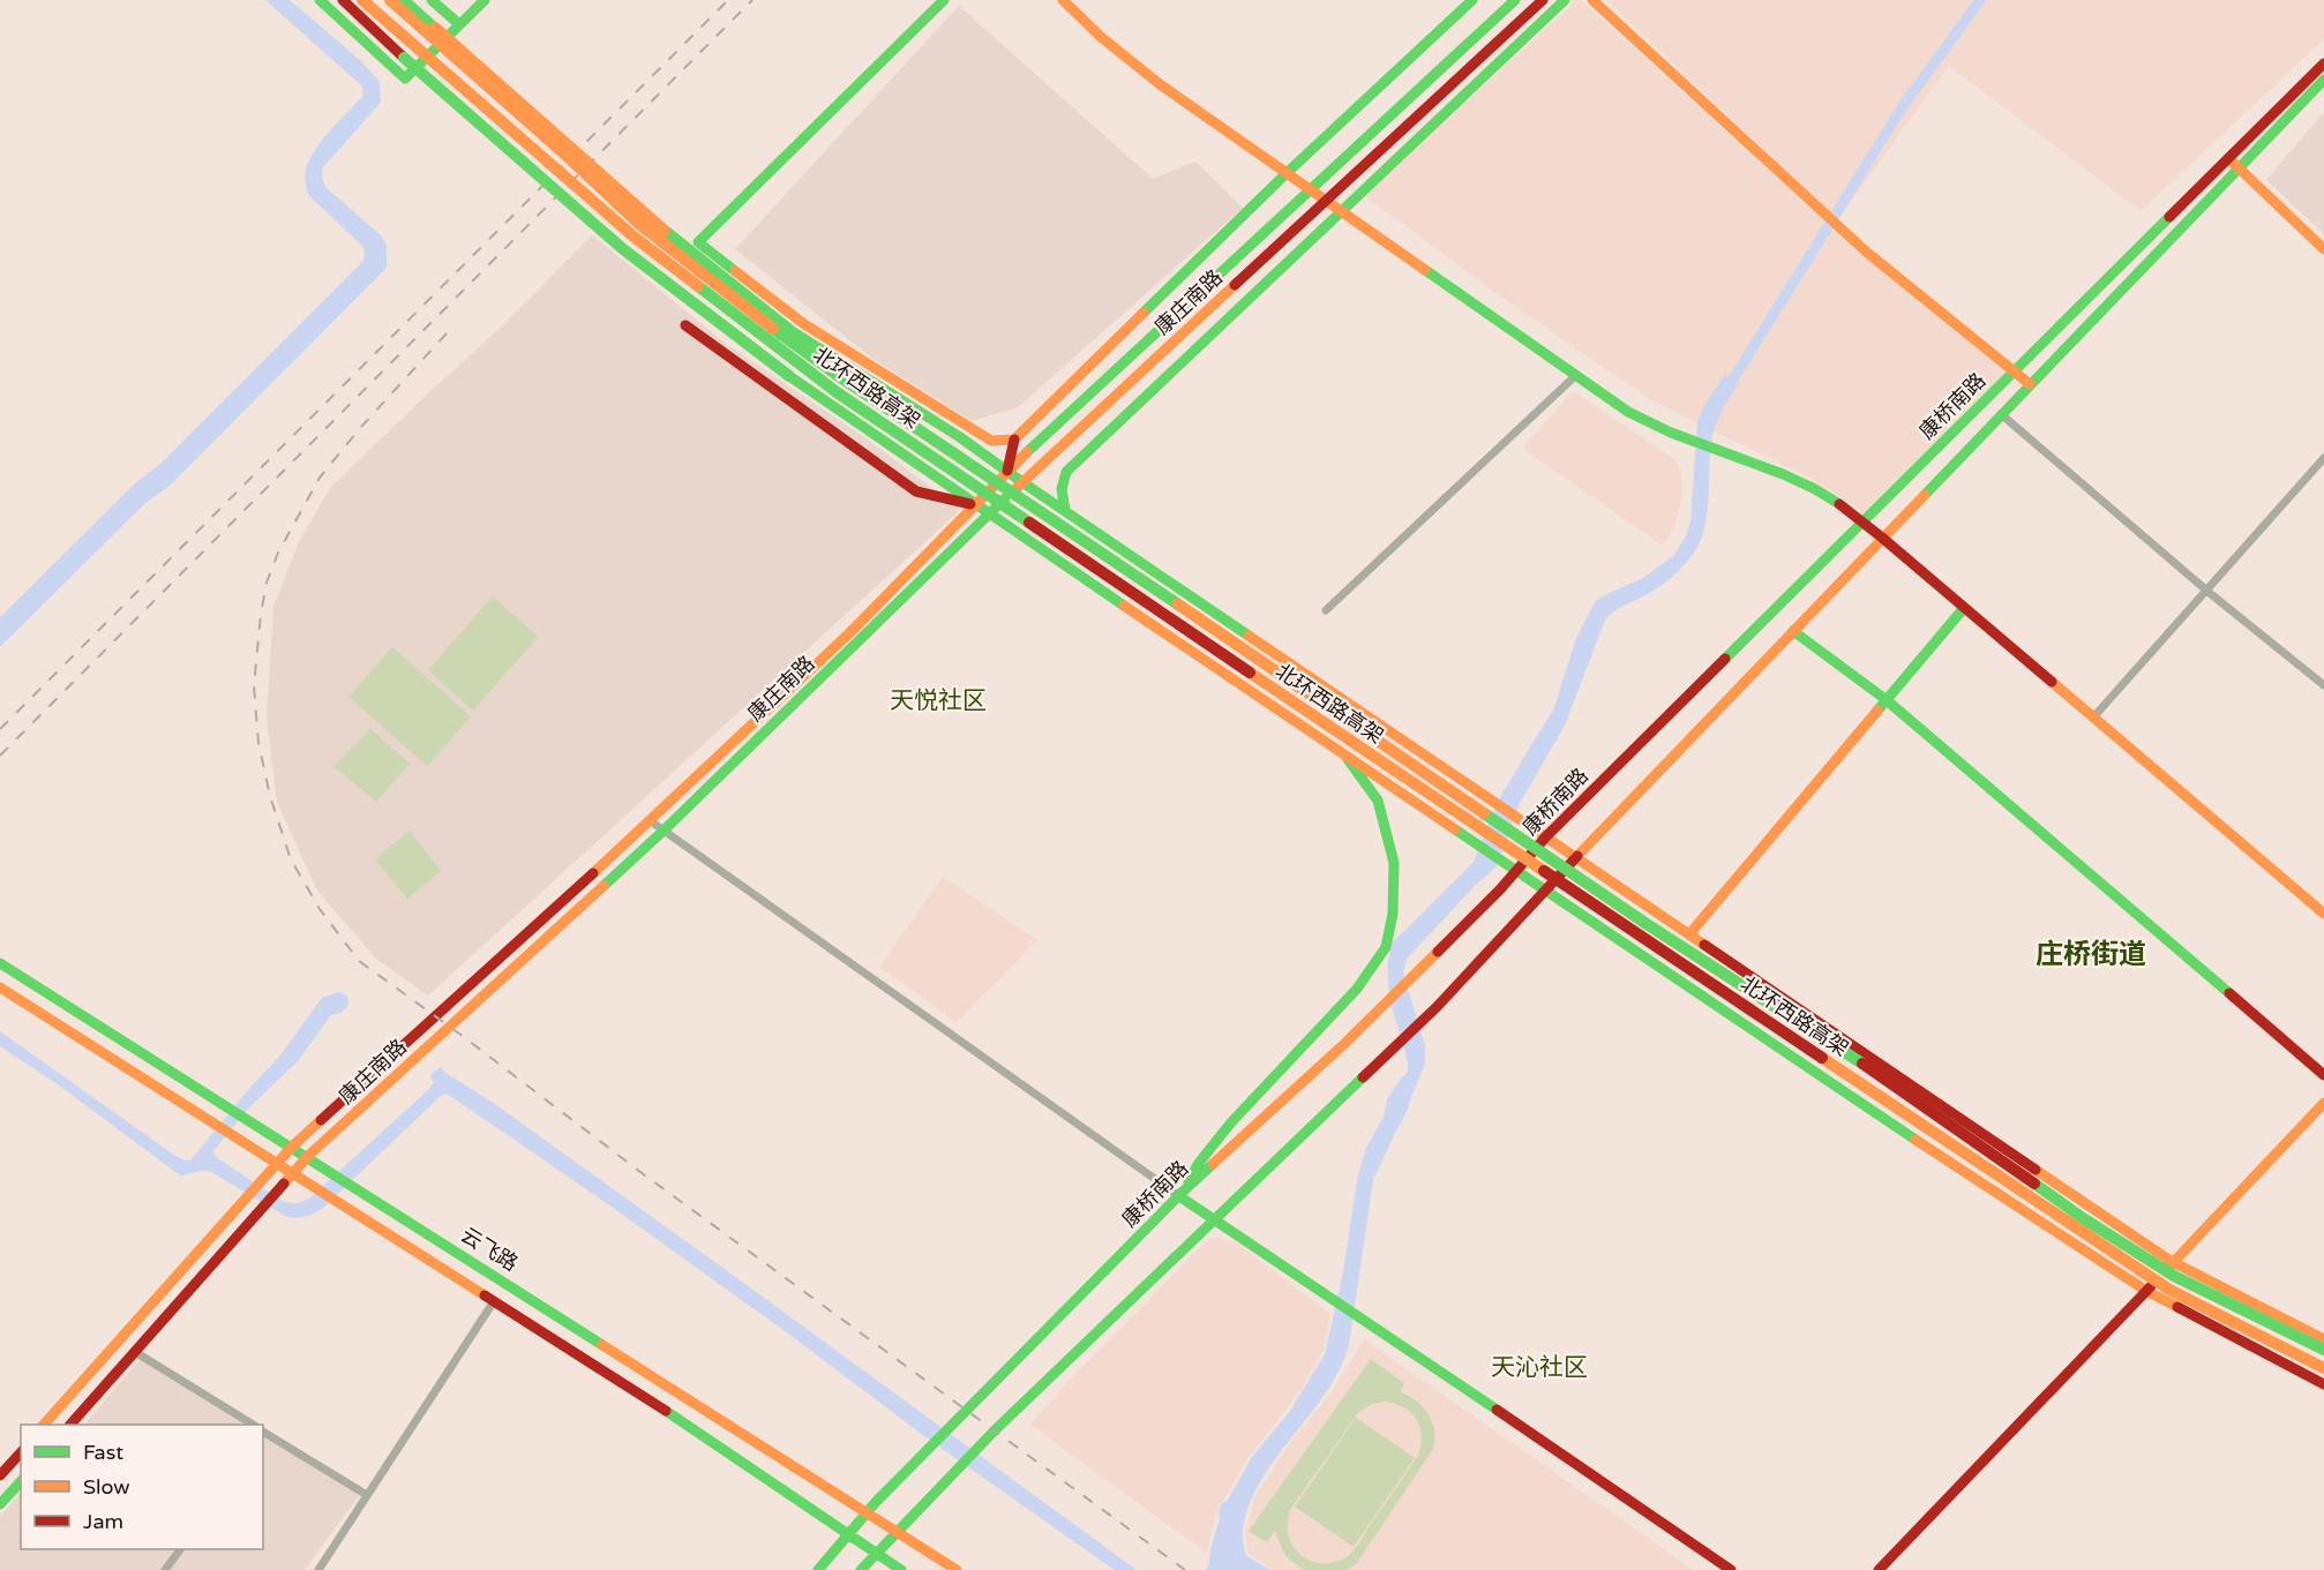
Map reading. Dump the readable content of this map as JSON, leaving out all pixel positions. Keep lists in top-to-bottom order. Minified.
{"streets":{"main road":["康庄南路","北环西路高架","康桥南路","云飞路"]},"crossings":[["康庄南路","云飞路"],["康桥南路","云飞路"]],"districts":["天悦社区","庄桥街道","天沁社区"],"legend":["Fast","Slow","Jam"]}
